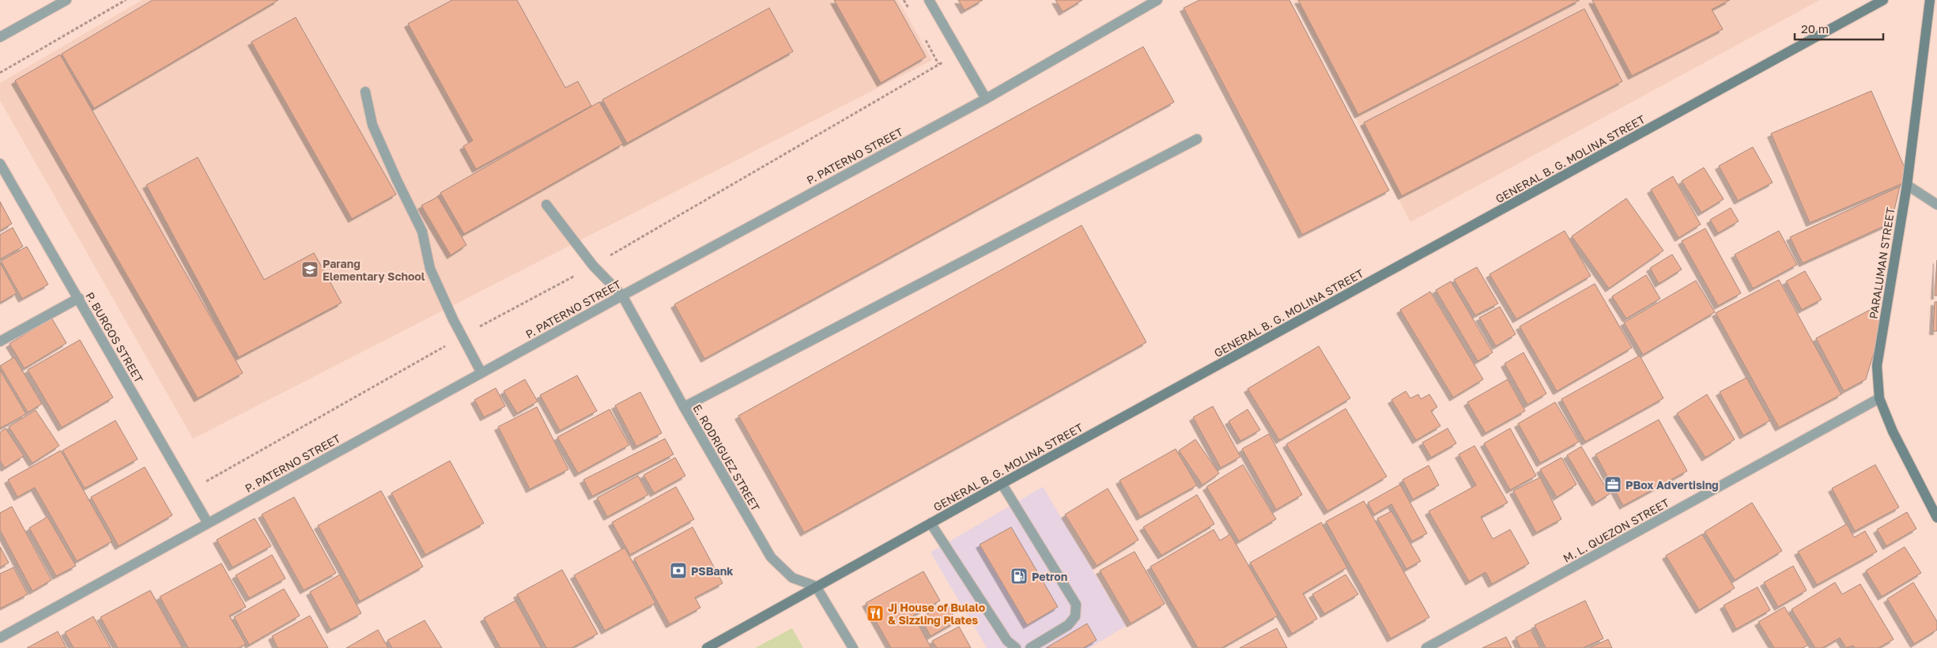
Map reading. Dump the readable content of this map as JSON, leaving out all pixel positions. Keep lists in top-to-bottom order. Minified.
{"streets":{"street":["P. PATERNO STREET","GENERAL B. G. MOLINA STREET","PARALUMAN STREET","P. BURGOS STREET","E. RODRIGUEZ STREET","M. L. QUEZON STREET"]},"crossings":[["P. PATERNO STREET","P. BURGOS STREET"],["P. PATERNO STREET","E. RODRIGUEZ STREET"],["GENERAL B. G. MOLINA STREET","E. RODRIGUEZ STREET"],["PARALUMAN STREET","M. L. QUEZON STREET"]],"places":{"school or university":["Parang Elementary School"],"office":["PBox Advertising"],"bank":["PSBank"],"fuel station":["Petron"],"restaurant":["Jj House of Bulalo & Sizzling Plates"]},"scale_bar":"20 m"}
